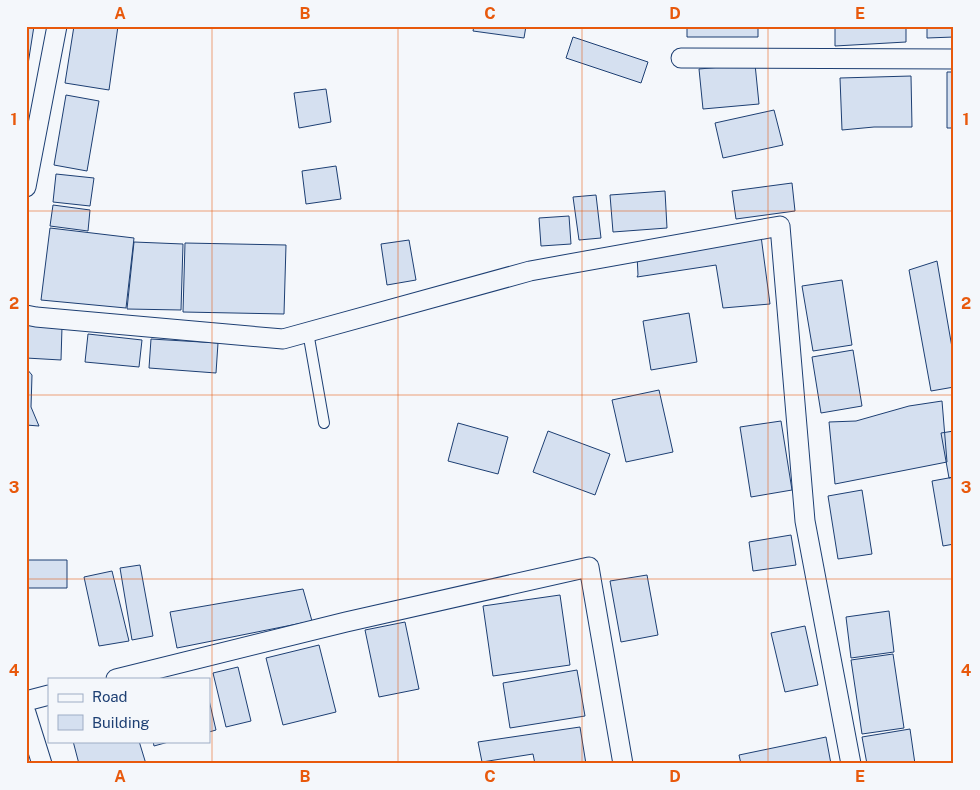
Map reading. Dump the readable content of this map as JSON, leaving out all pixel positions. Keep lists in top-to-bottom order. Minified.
{"legend":["Road","Building"],"grid":{"columns":["A","B","C","D","E"],"rows":["1","2","3","4"]}}
